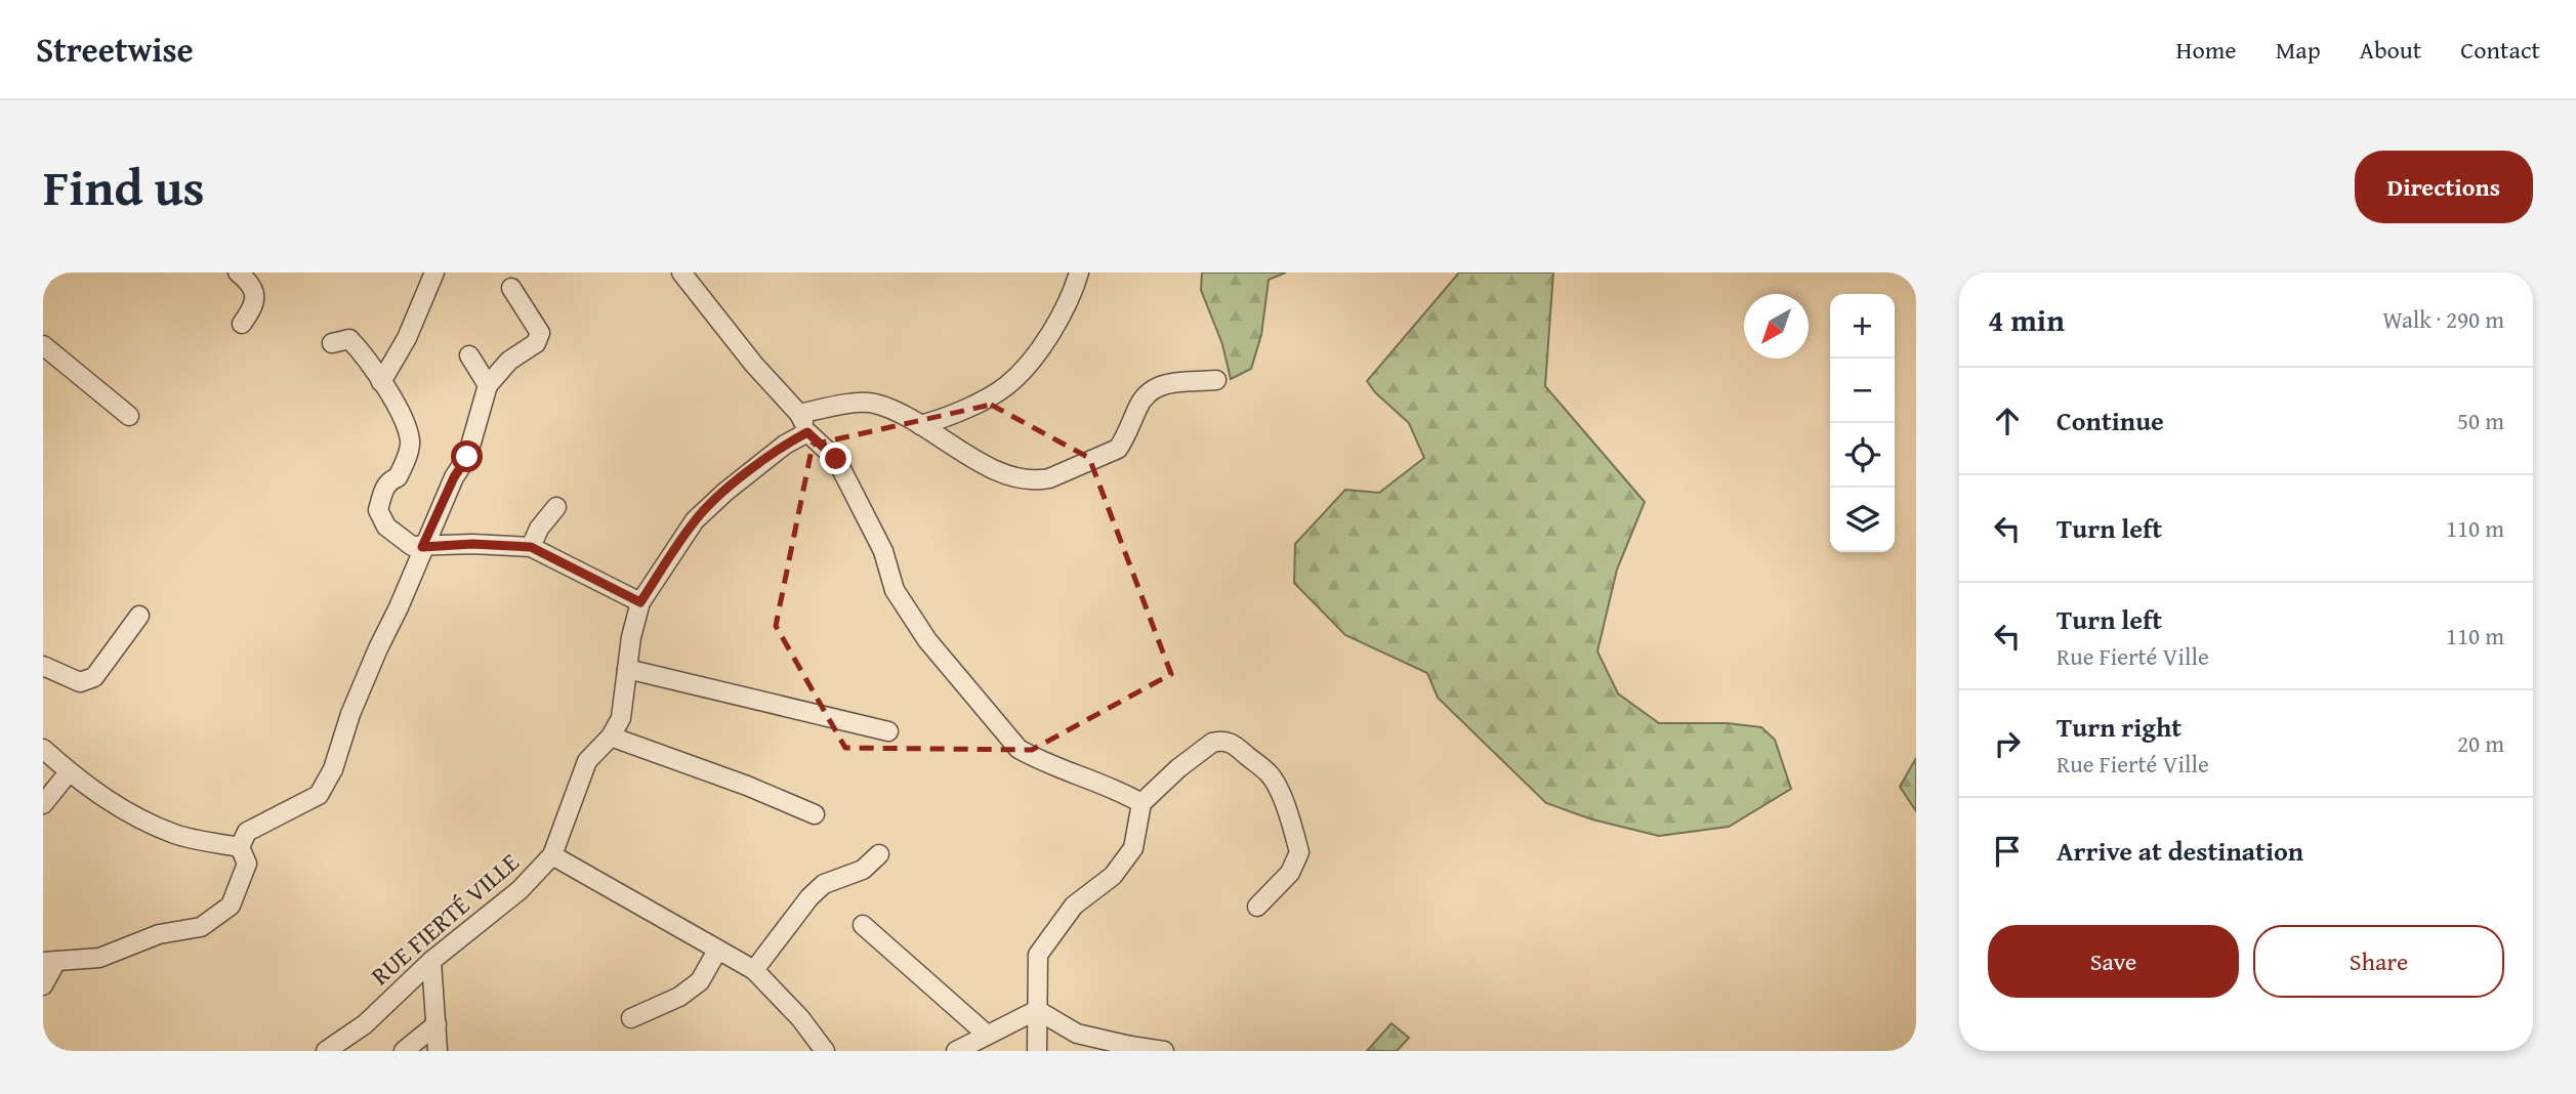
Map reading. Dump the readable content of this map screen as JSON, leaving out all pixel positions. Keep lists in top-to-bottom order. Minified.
{"streets":{"street":["RUE FIERTÉ VILLE"]},"north":"bottom left","page":{"header":"Streetwise","nav":["Home","Map","About","Contact"],"title":"Find us","buttons":["Directions",["Save","Share"]],"heading":["4 min","Walk · 290 m"],"map_buttons":["+","−"],"list":[["Continue","50 m"],["Turn left","110 m"],["Turn left","Rue Fierté Ville","110 m"],["Turn right","Rue Fierté Ville","20 m"],"Arrive at destination"]}}
